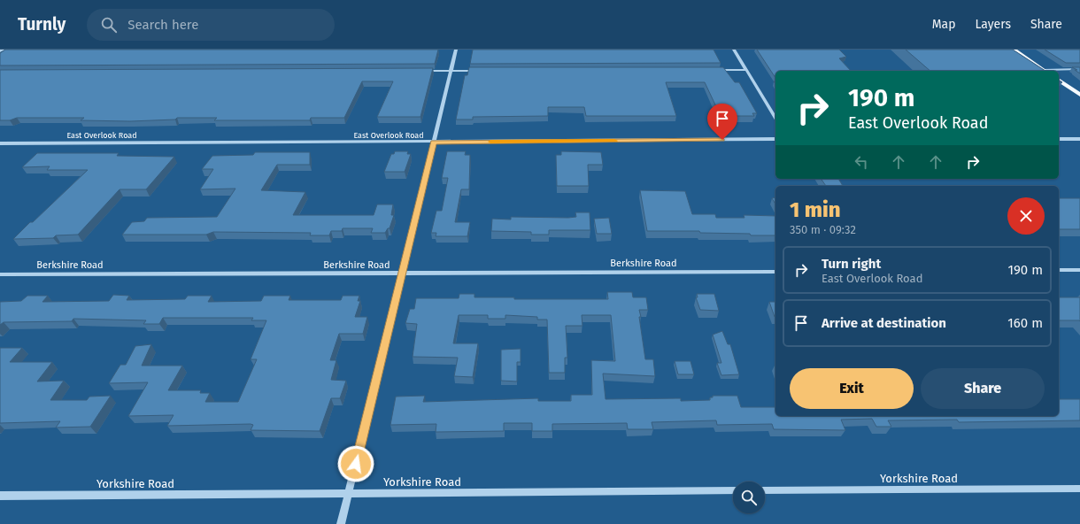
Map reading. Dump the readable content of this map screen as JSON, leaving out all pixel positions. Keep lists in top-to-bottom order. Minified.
{"streets":{"street":["East Overlook Road","Berkshire Road","Yorkshire Road"]},"page":{"header":"Turnly","search":"Search here","nav":["Map","Layers","Share"],"turn":["190 m","East Overlook Road"],"heading":["1 min","350 m · 09:32"],"list":[{"name":"Turn right","note":"East Overlook Road","value":"190 m"},{"name":"Arrive at destination","value":"160 m"}],"buttons":["Exit","Share"]}}
